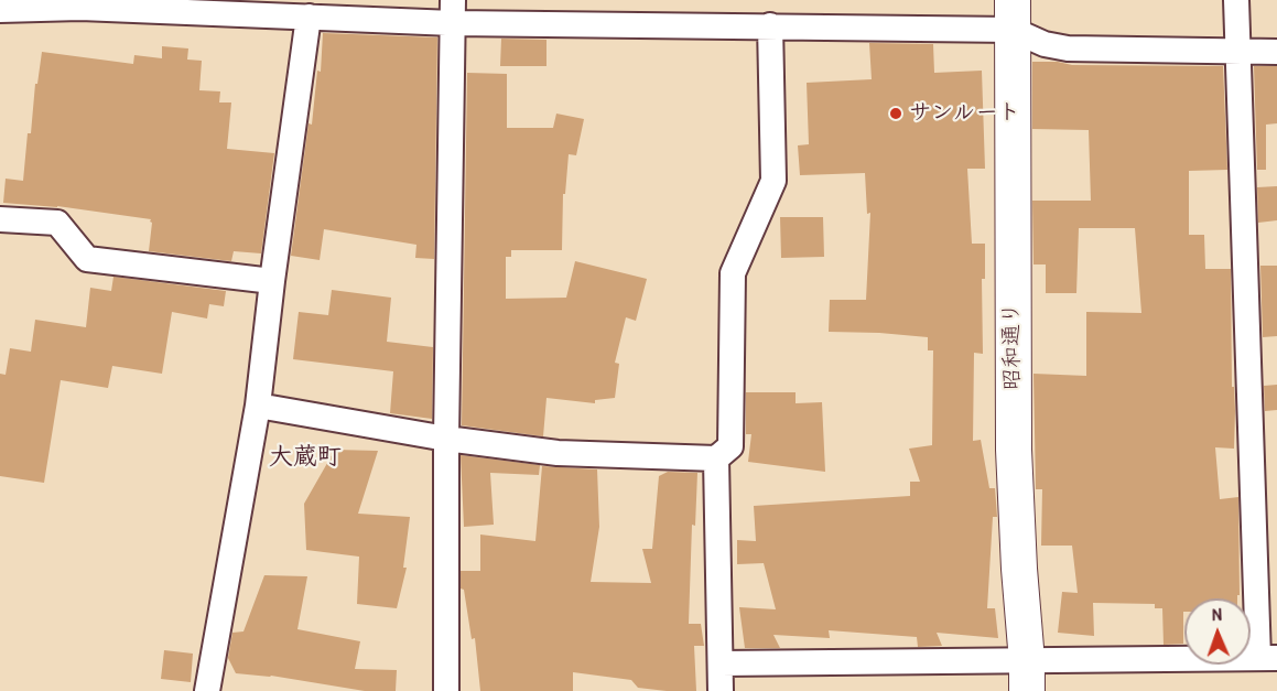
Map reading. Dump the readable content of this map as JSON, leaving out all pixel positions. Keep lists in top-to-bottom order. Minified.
{"streets":{"main road":["昭和通り"]},"districts":["大蔵町"],"places":["サンルート"],"north":"top"}
